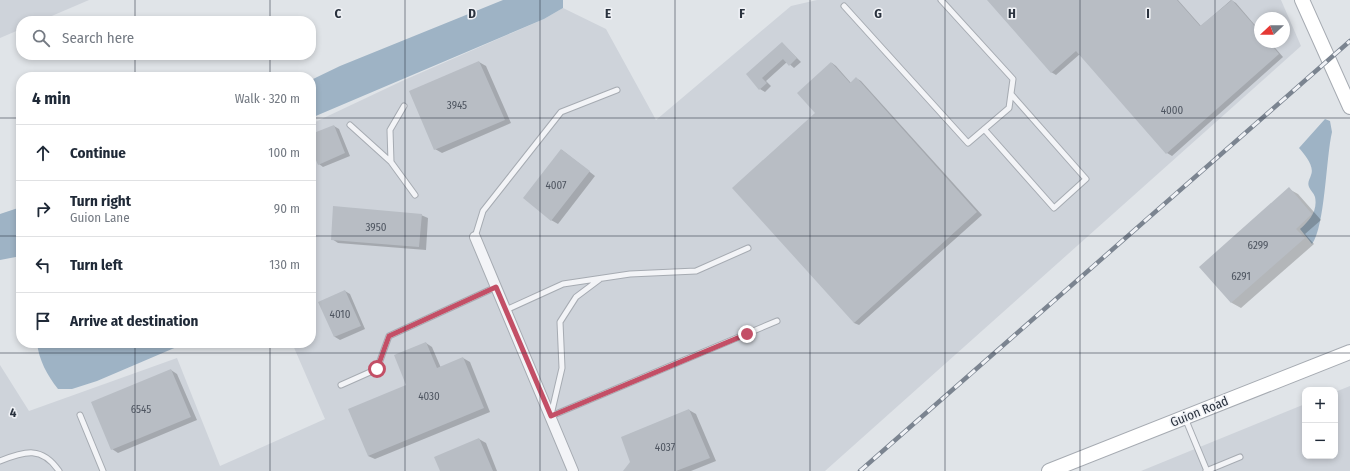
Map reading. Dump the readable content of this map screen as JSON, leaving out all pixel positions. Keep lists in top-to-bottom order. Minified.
{"streets":{"street":["Guion Road"]},"house_numbers":["3945","4000","4007","3950","6299","6291","4010","4030","6545","4037"],"north":"left","page":{"search":"Search here","heading":["4 min","Walk · 320 m"],"list":[["Continue","100 m"],["Turn right","Guion Lane","90 m"],["Turn left","130 m"],"Arrive at destination"],"map_buttons":["+","−"]},"grid":{"columns":["C","D","E","F","G","H","I"],"rows":["4"]}}
